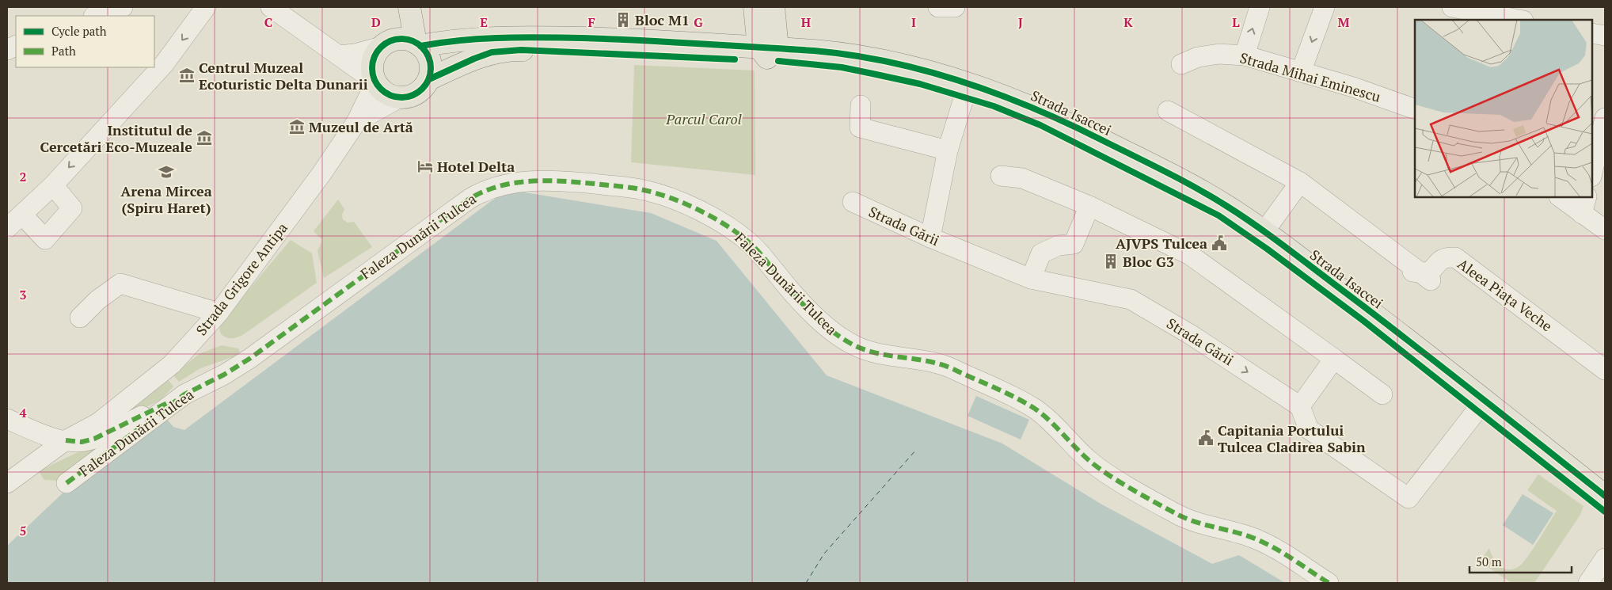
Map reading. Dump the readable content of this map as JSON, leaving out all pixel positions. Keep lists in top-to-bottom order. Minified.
{"streets":{"main road":["Strada Isaccei"],"street":["Strada Mihai Eminescu","Strada Gării","Faleza Dunării Tulcea","Strada Grigore Antipa","Aleea Piața Veche"]},"crossings":[["Strada Isaccei","Strada Grigore Antipa"]],"parks":["Parcul Carol"],"places":{"building":["Bloc M1","Bloc G3"],"museum":["Centrul Muzeal Ecoturistic Delta Dunarii","Muzeul de Artă","Institutul de Cercetări Eco-Muzeale"],"hotel":["Hotel Delta"],"school or university":["Arena Mircea (Spiru Haret)"],"public building":["AJVPS Tulcea","Capitania Portului Tulcea Cladirea Sabin"]},"legend":["Cycle path","Path"],"scale_bar":"50 m","grid":{"columns":["C","D","E","F","G","H","I","J","K","L","M"],"rows":["2","3","4","5"]}}
